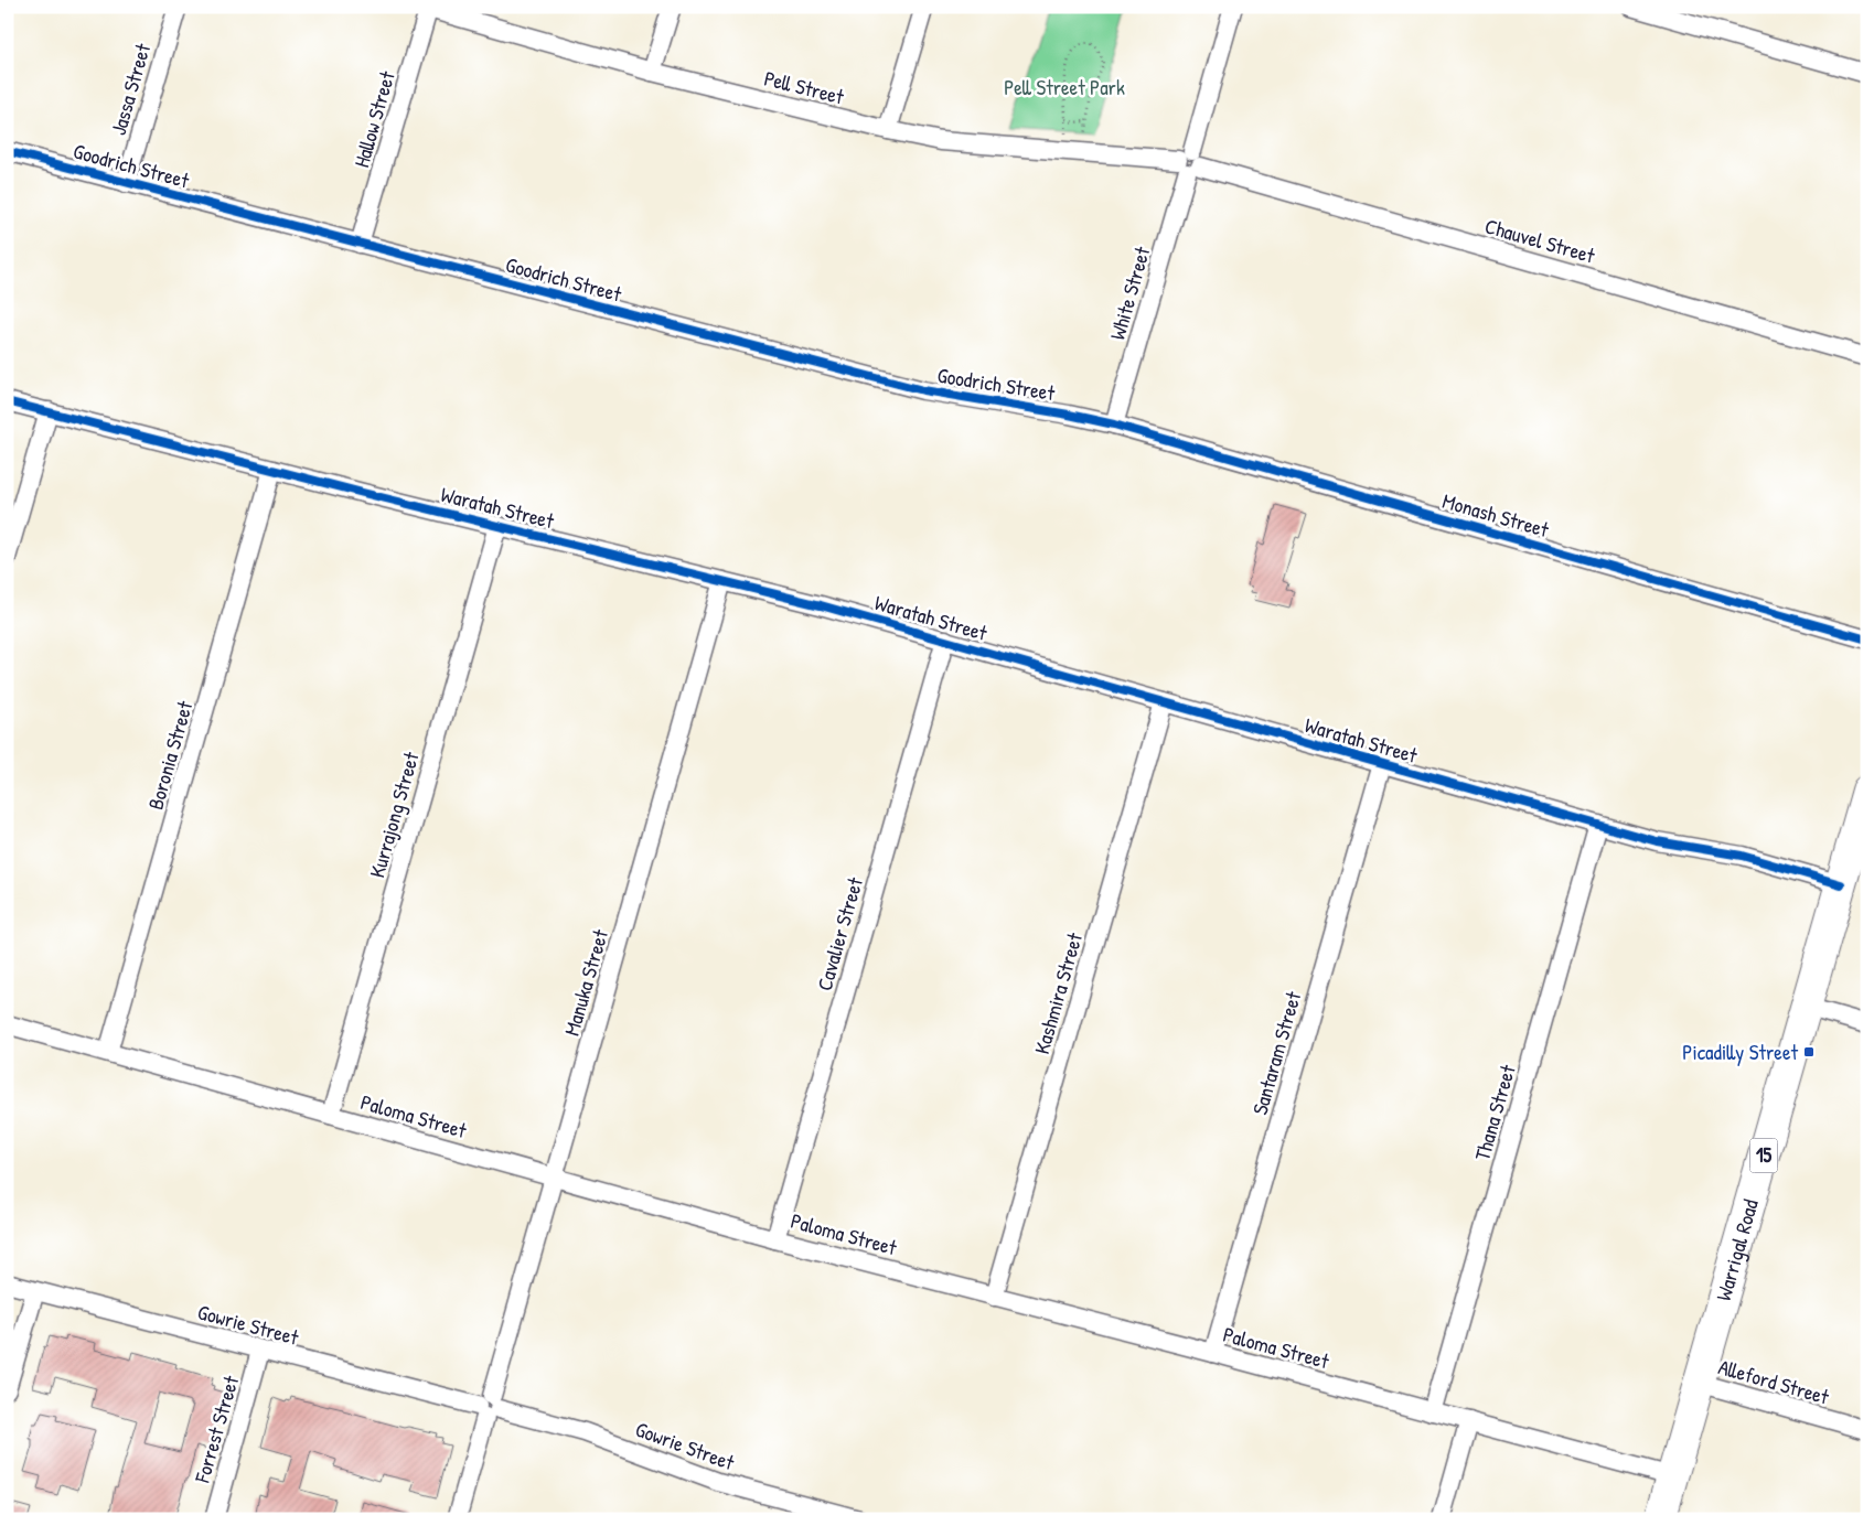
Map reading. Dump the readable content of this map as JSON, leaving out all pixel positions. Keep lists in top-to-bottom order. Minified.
{"streets":{"highway":["15","Warrigal Road"],"street":["Pell Street","Jassa Street","Hallow Street","Goodrich Street","Chauvel Street","White Street","Waratah Street","Monash Street","Boronia Street","Kurrajong Street","Cavalier Street","Manuka Street","Kashmira Street","Santaram Street","Thana Street","Paloma Street","Gowrie Street","Alleford Street","Forrest Street"]},"crossings":[["Pell Street","Hallow Street"],["Pell Street","Chauvel Street"],["Pell Street","White Street"],["Jassa Street","Goodrich Street"],["Hallow Street","Goodrich Street"],["Goodrich Street","White Street"],["Goodrich Street","Monash Street"],["Chauvel Street","White Street"],["White Street","Monash Street"],["Waratah Street","Boronia Street"],["Waratah Street","Kurrajong Street"],["Waratah Street","Cavalier Street"],["Waratah Street","Manuka Street"],["Waratah Street","Kashmira Street"],["Waratah Street","Santaram Street"],["Waratah Street","Thana Street"],["Waratah Street","Warrigal Road"],["Boronia Street","Paloma Street"],["Kurrajong Street","Paloma Street"],["Cavalier Street","Paloma Street"],["Manuka Street","Paloma Street"],["Manuka Street","Gowrie Street"],["Kashmira Street","Paloma Street"],["Santaram Street","Paloma Street"],["Thana Street","Paloma Street"],["Paloma Street","Warrigal Road"],["Warrigal Road","Alleford Street"],["Gowrie Street","Forrest Street"]],"parks":["Pell Street Park"],"places":{"transit":["Picadilly Street"]}}
